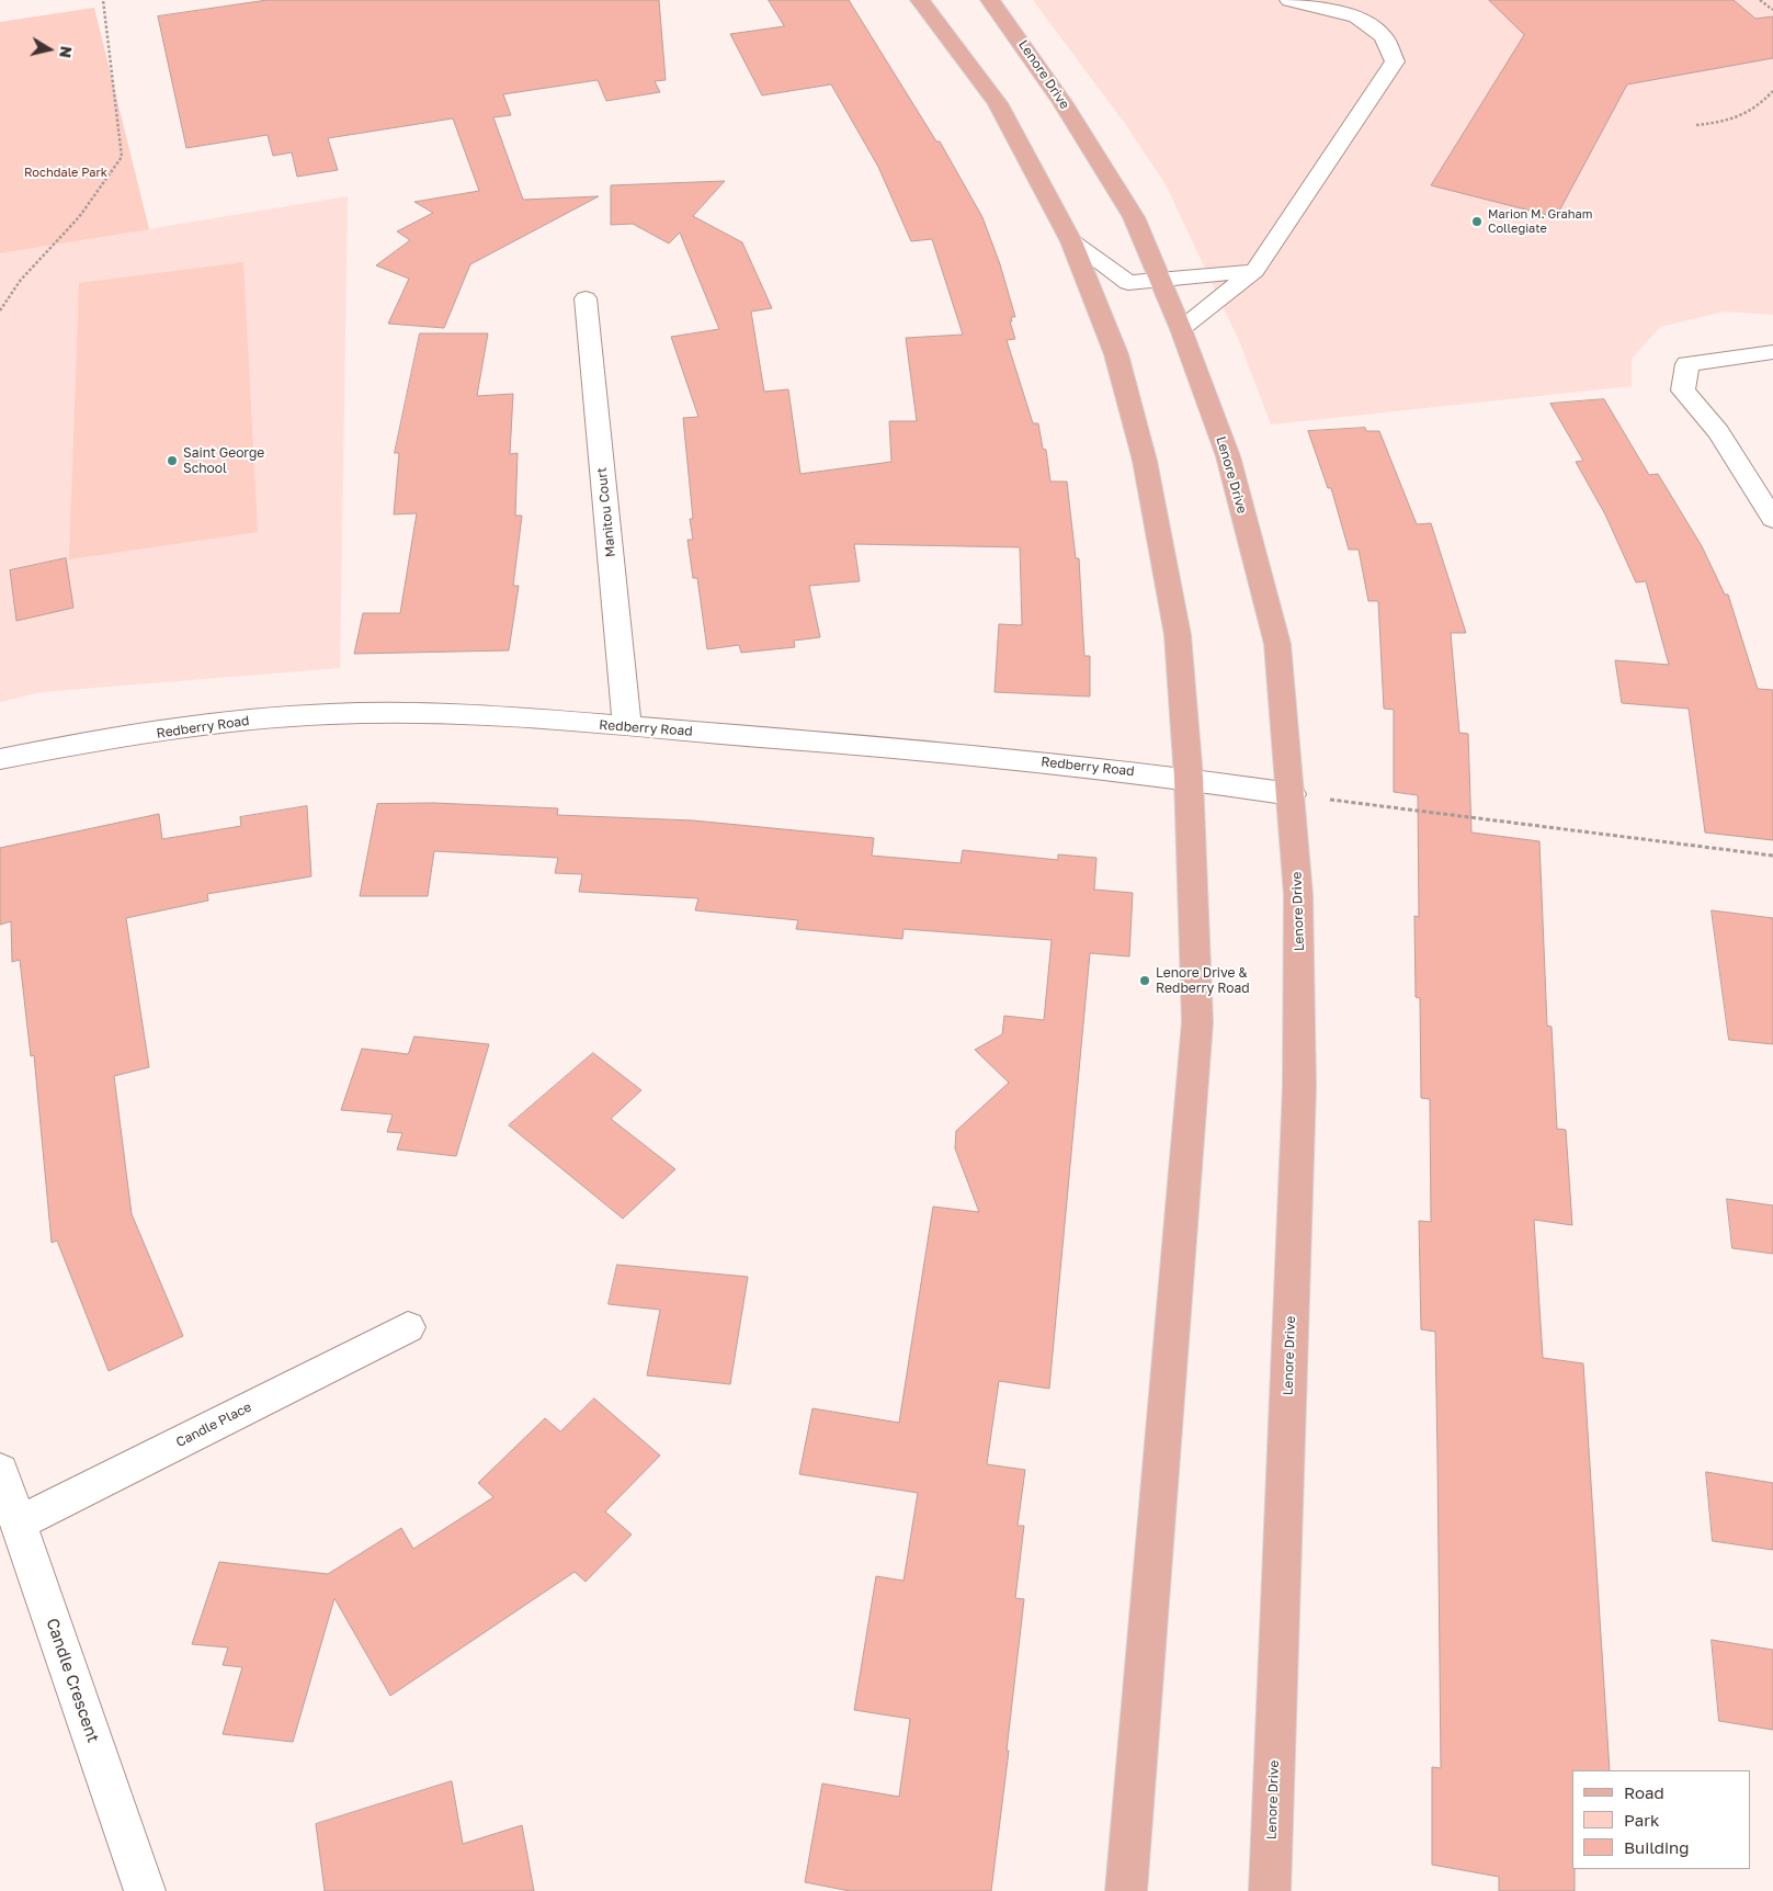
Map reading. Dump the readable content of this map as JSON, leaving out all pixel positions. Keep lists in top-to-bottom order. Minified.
{"streets":{"main road":["Lenore Drive"],"street":["Manitou Court","Redberry Road","Candle Place","Candle Crescent"]},"crossings":[["Lenore Drive","Redberry Road"],["Manitou Court","Redberry Road"],["Candle Place","Candle Crescent"]],"parks":["Rochdale Park"],"places":["Marion M. Graham Collegiate","Saint George School","Lenore Drive & Redberry Road"],"legend":["Road","Park","Building"],"north":"right"}
